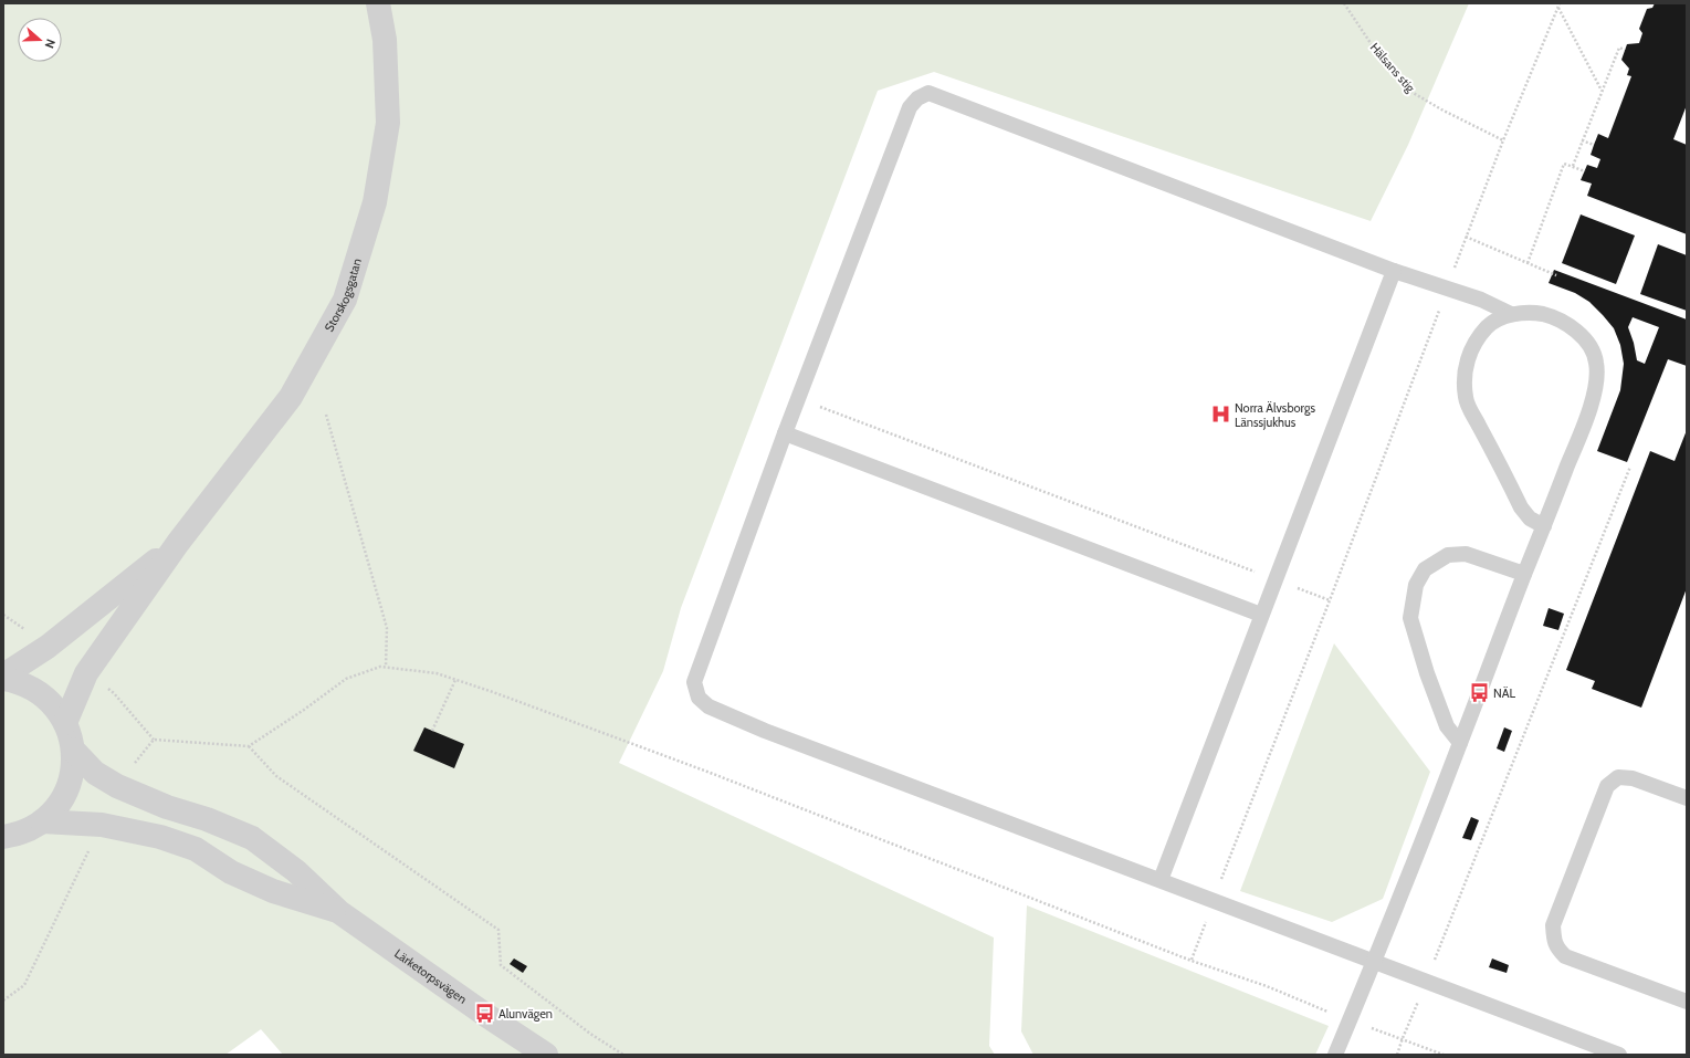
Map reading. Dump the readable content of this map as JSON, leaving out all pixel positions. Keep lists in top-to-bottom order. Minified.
{"streets":{"street":["Storskogsgatan","Lärketorpsvägen"],"path":["Hälsans stig"]},"places":{"hospital":["Norra Älvsborgs Länssjukhus"],"bus stop":["NÄL","Alunvägen"]},"north":"right"}
